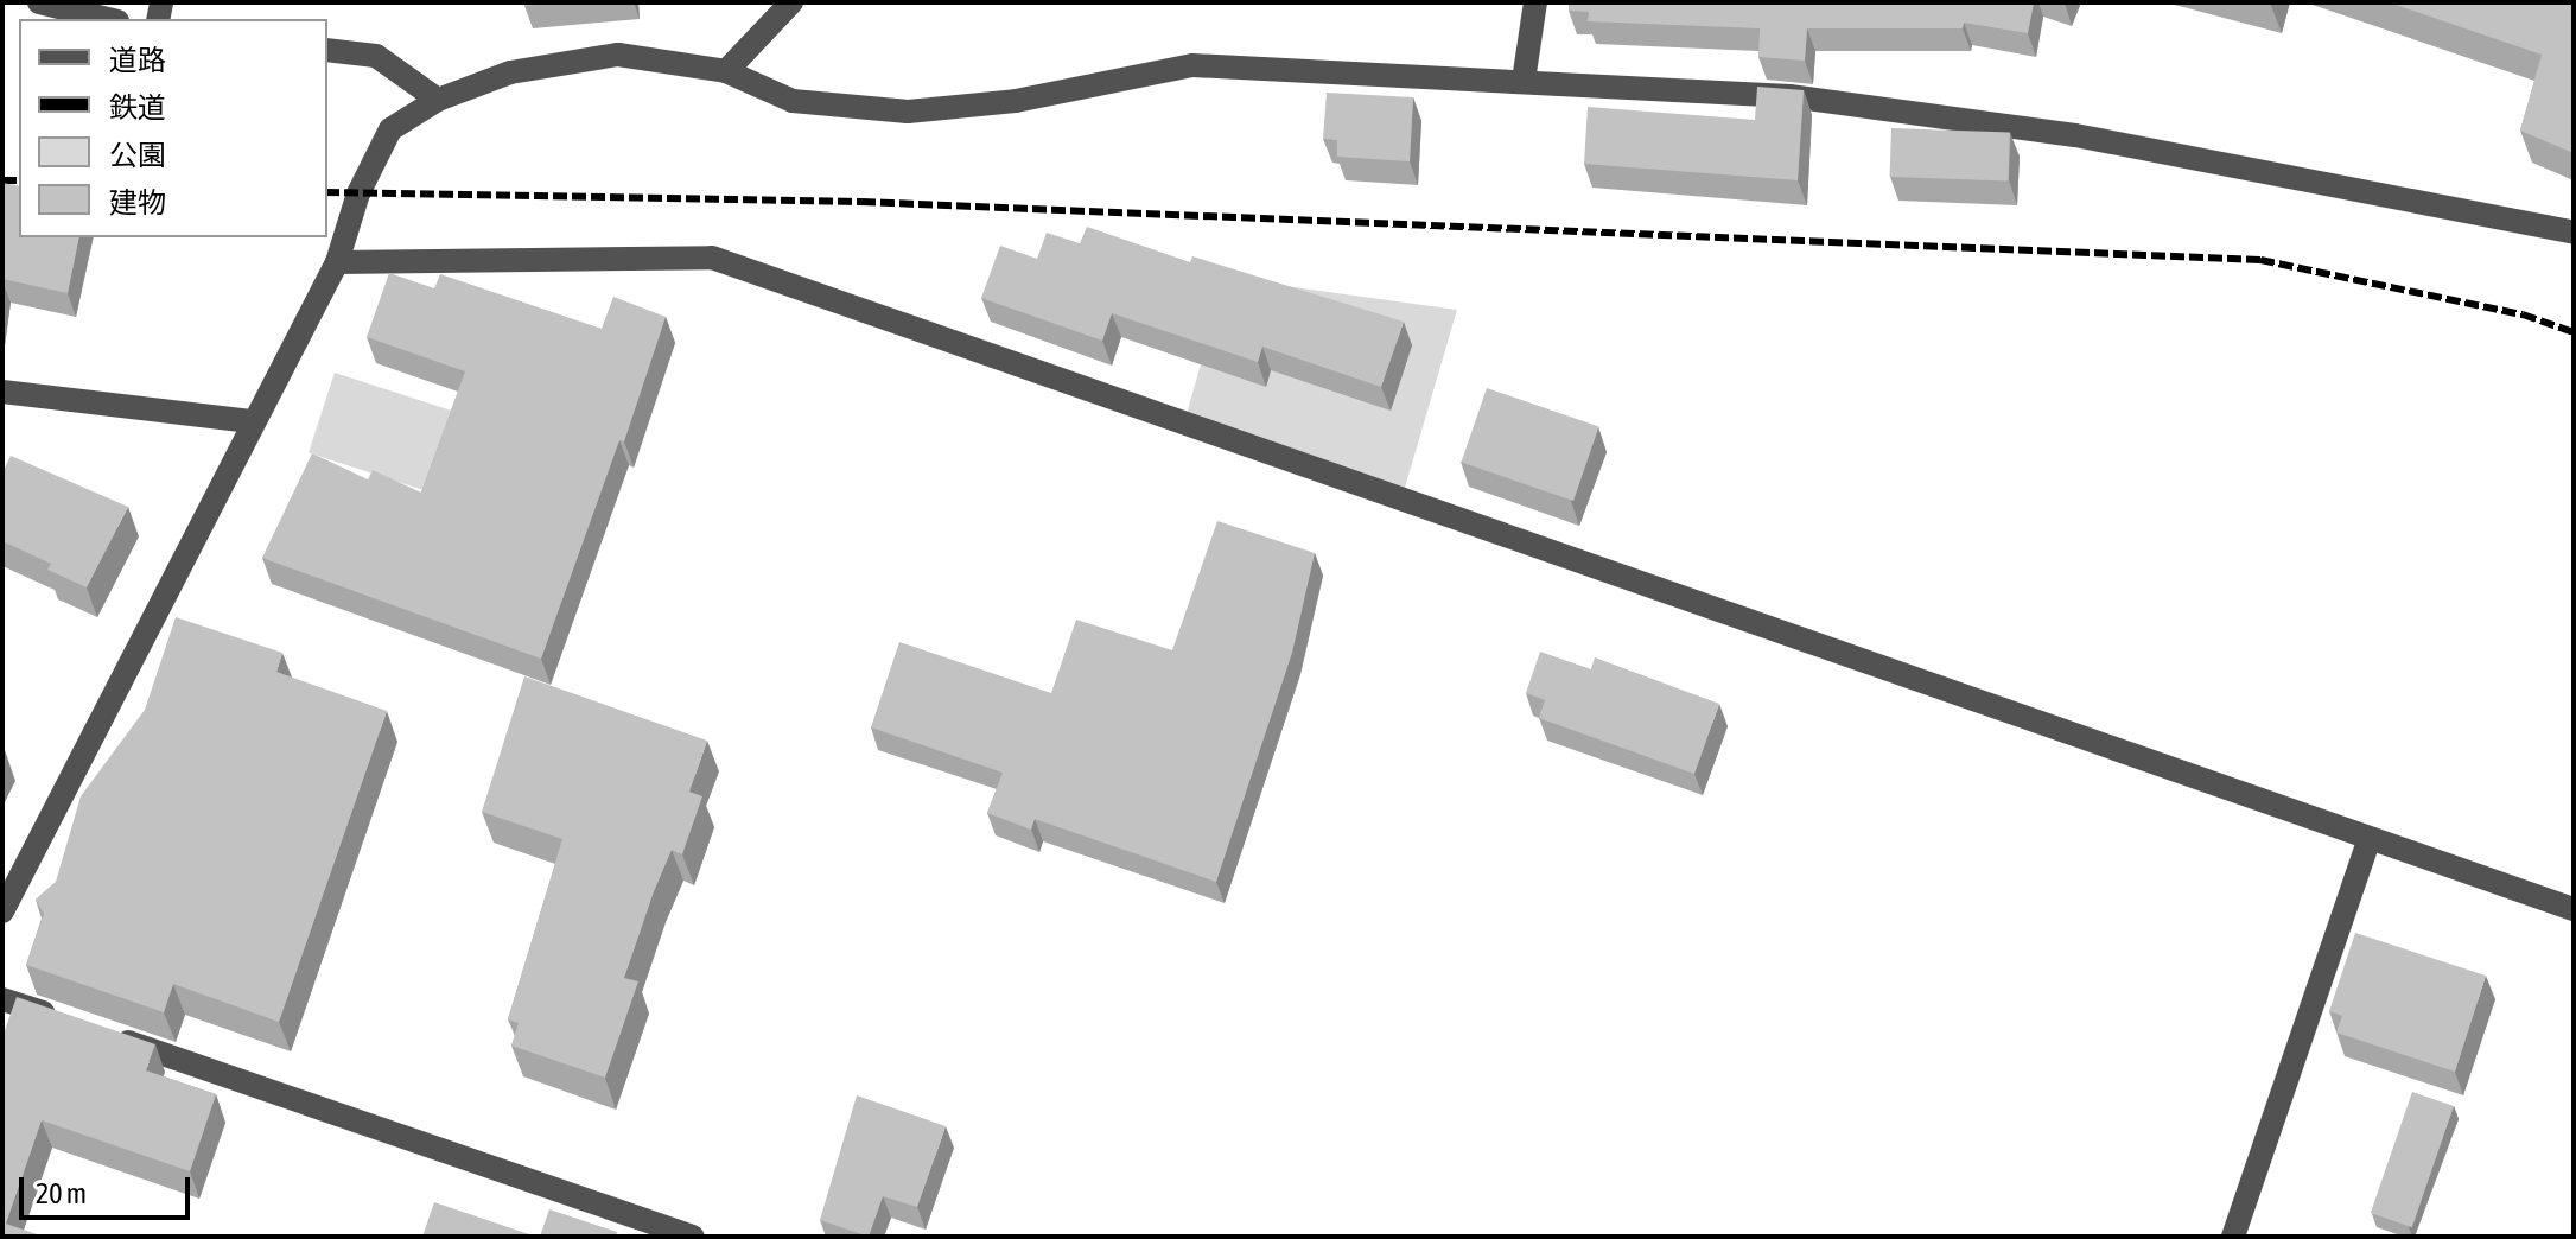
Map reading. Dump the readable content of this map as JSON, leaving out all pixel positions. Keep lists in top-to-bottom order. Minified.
{"legend":["道路","鉄道","公園","建物"],"scale_bar":"20 m"}
